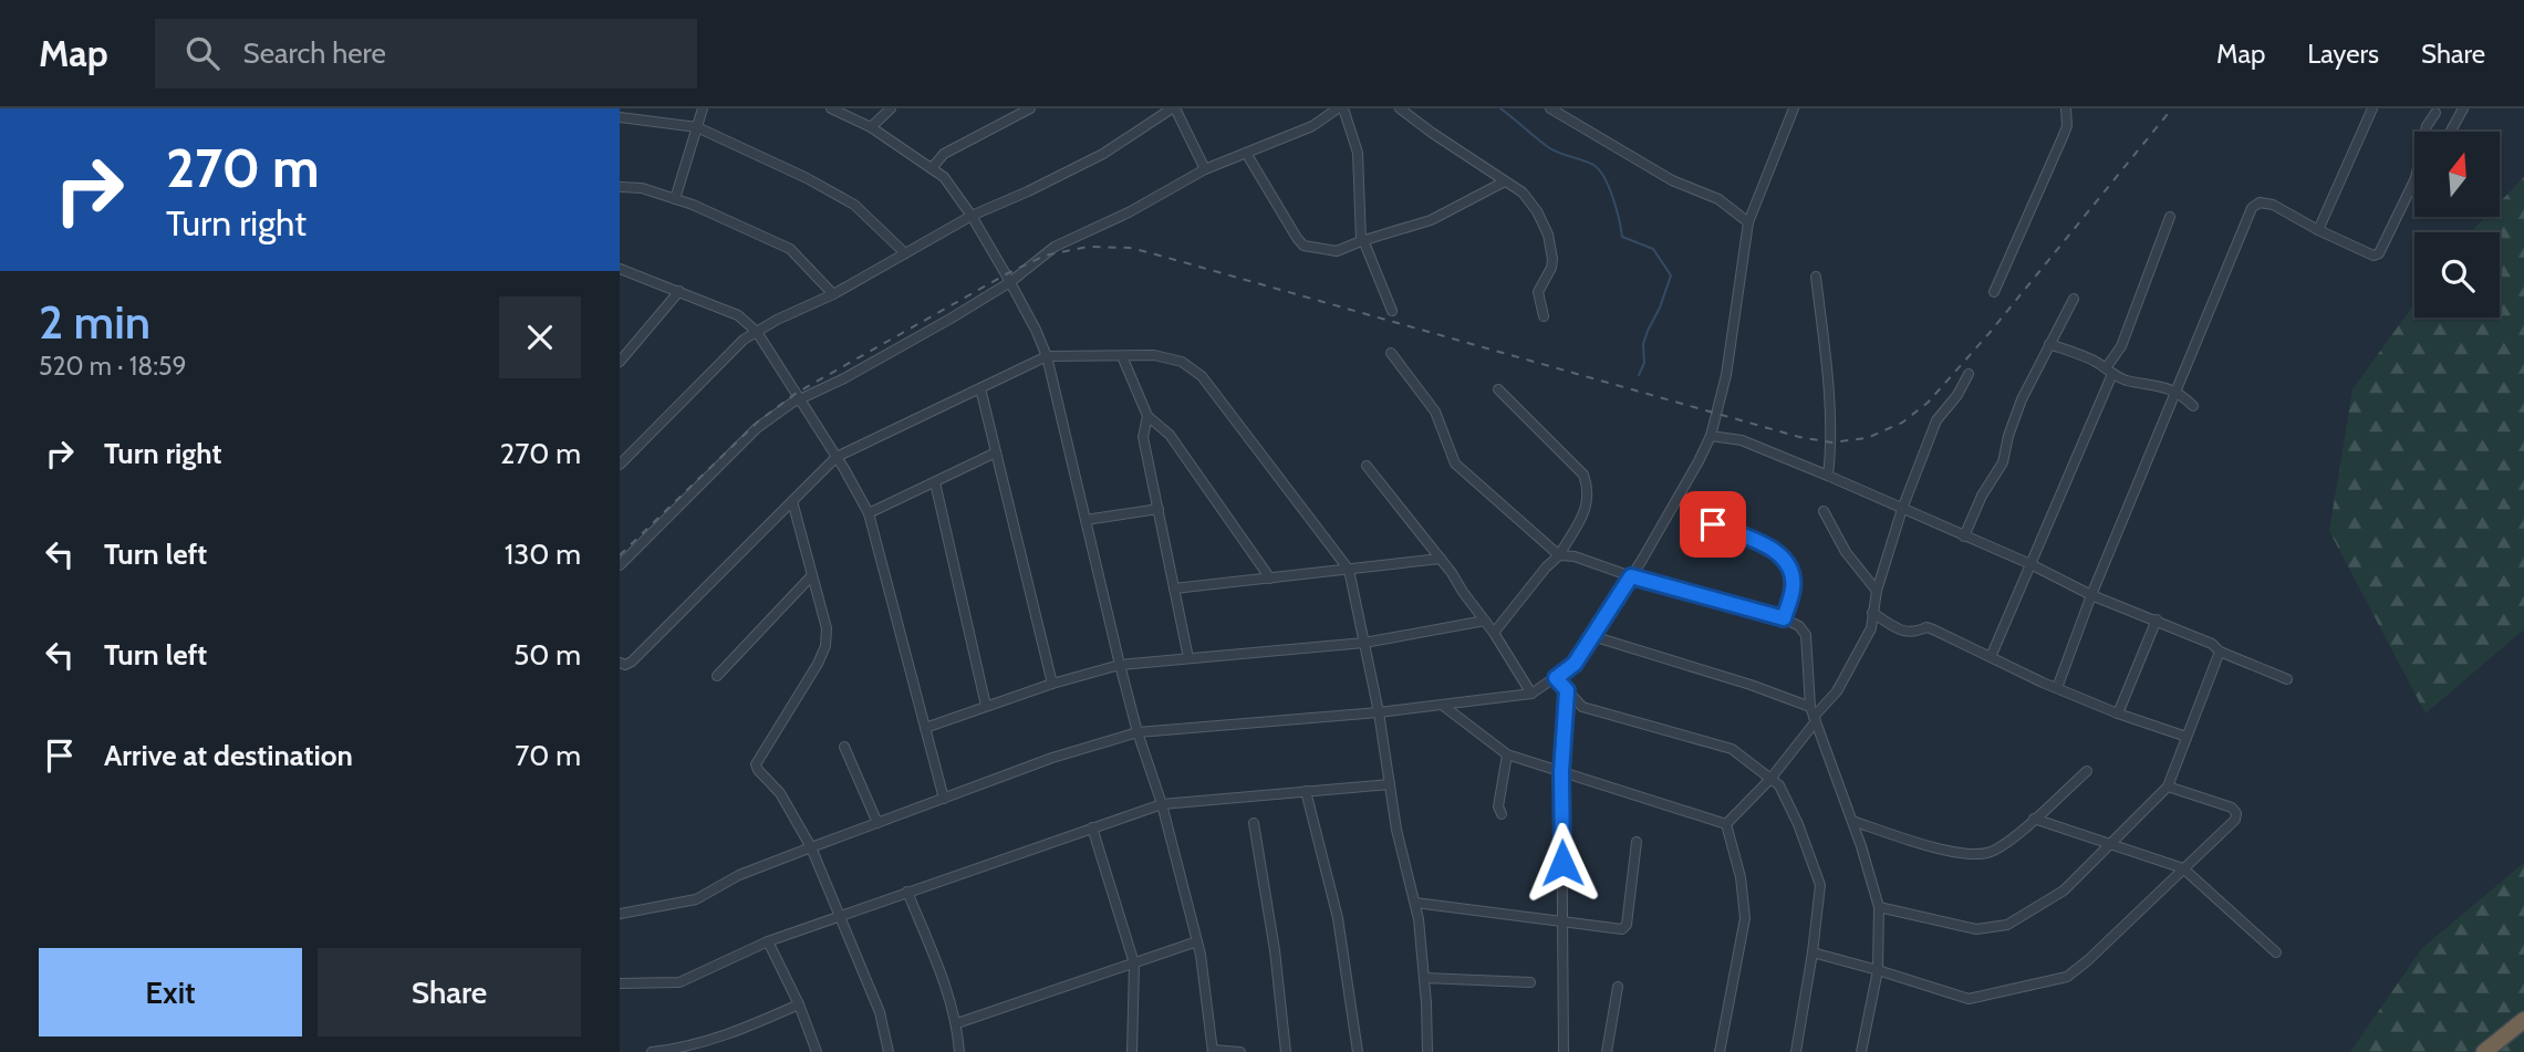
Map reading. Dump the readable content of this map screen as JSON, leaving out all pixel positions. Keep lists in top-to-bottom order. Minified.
{"north":"top","page":{"header":"Map","search":"Search here","nav":["Map","Layers","Share"],"turn":["270 m","Turn right"],"heading":["2 min","520 m · 18:59"],"list":[{"name":"Turn right","value":"270 m"},{"name":"Turn left","value":"130 m"},{"name":"Turn left","value":"50 m"},{"name":"Arrive at destination","value":"70 m"}],"buttons":["Exit","Share"]}}
